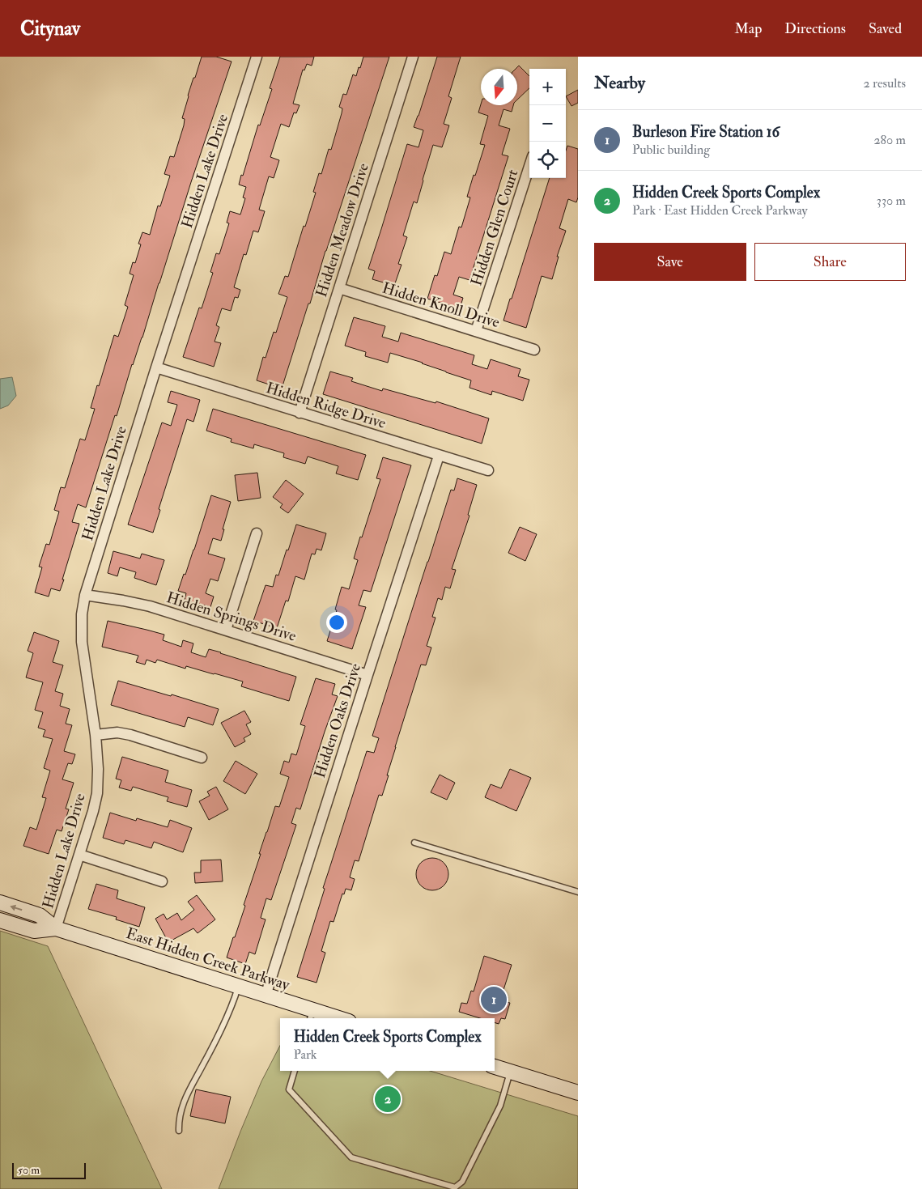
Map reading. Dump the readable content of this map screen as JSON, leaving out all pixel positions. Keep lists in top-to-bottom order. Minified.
{"streets":{"main road":["East Hidden Creek Parkway"],"street":["Hidden Lake Drive","Hidden Glen Court","Hidden Meadow Drive","Hidden Knoll Drive","Hidden Ridge Drive","Hidden Springs Drive","Hidden Oaks Drive"]},"crossings":[["Hidden Lake Drive","Hidden Ridge Drive"],["Hidden Lake Drive","Hidden Springs Drive"],["Hidden Lake Drive","East Hidden Creek Parkway"],["Hidden Glen Court","Hidden Knoll Drive"],["Hidden Meadow Drive","Hidden Knoll Drive"],["Hidden Meadow Drive","Hidden Ridge Drive"],["Hidden Ridge Drive","Hidden Oaks Drive"],["Hidden Springs Drive","Hidden Oaks Drive"],["Hidden Oaks Drive","East Hidden Creek Parkway"]],"scale_bar":"50 m","north":"bottom","page":{"header":"Citynav","nav":["Map","Directions","Saved"],"heading":["Nearby","2 results"],"map_buttons":["+","−"],"list":[{"mark":"1","name":"Burleson Fire Station 16","note":"Public building","value":"280 m"},{"mark":"2","name":"Hidden Creek Sports Complex","note":"Park · East Hidden Creek Parkway","value":"330 m"}],"buttons":["Save","Share"],"pins":["1","2"],"popup":["Hidden Creek Sports Complex","Park"],"scale":"50 m"}}
